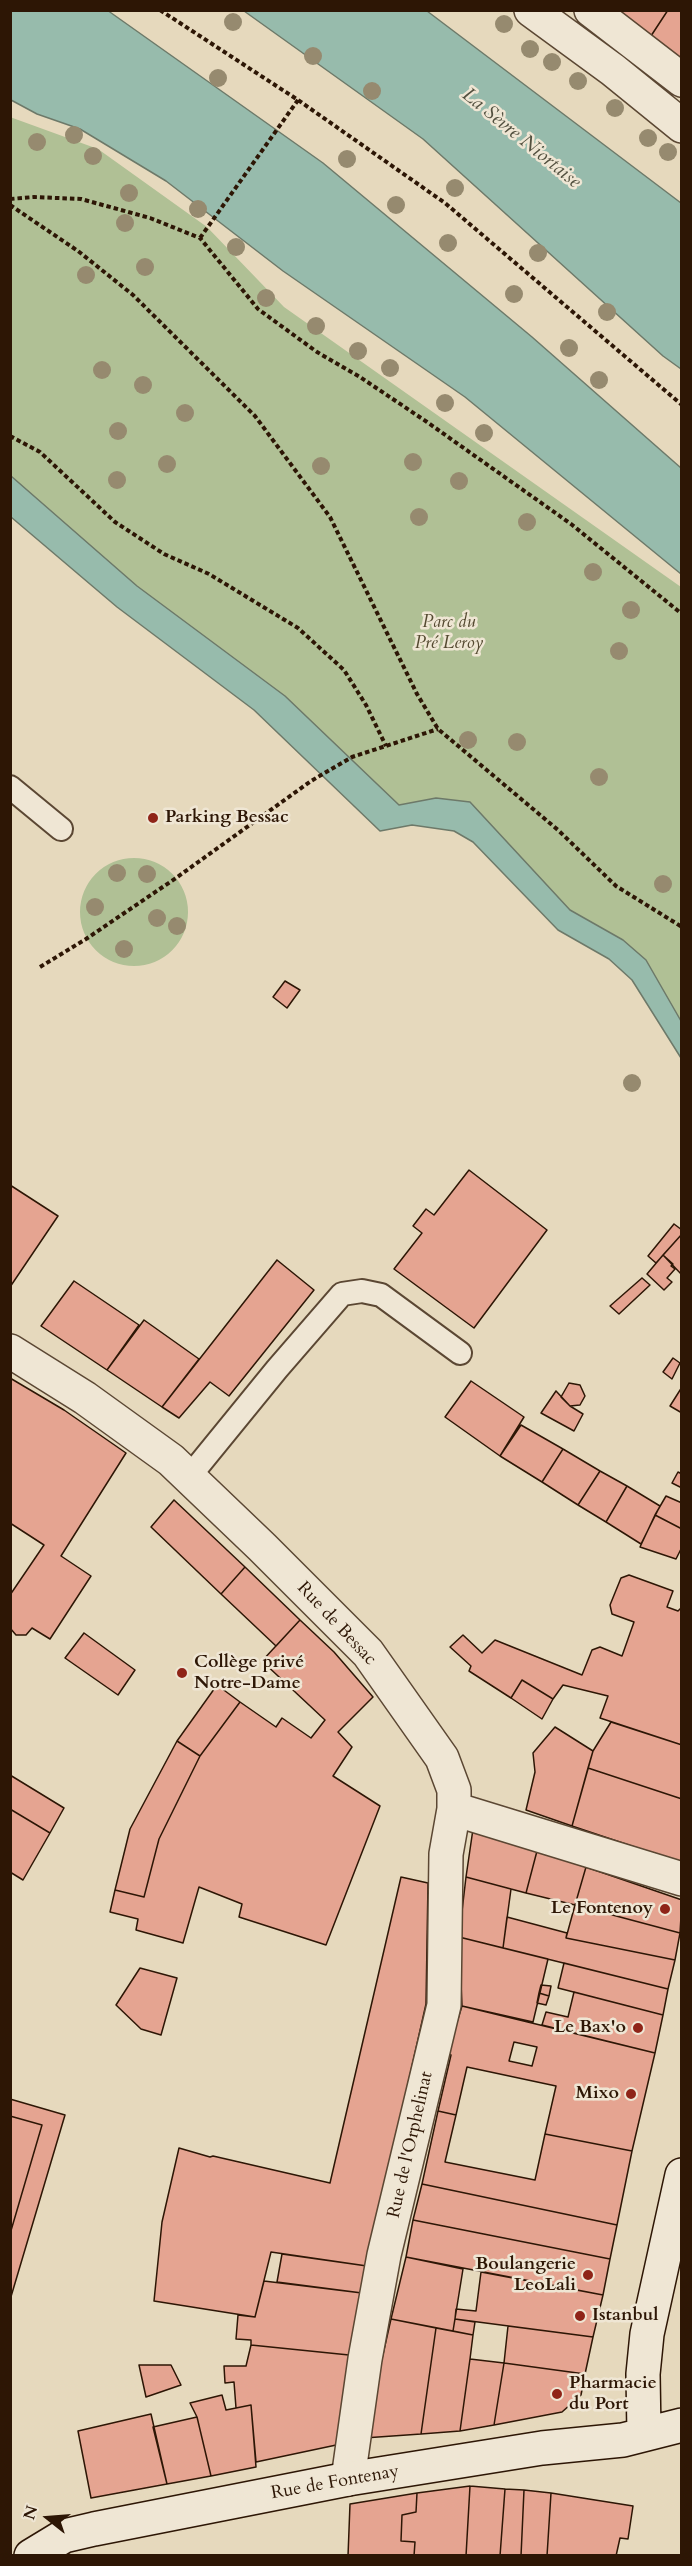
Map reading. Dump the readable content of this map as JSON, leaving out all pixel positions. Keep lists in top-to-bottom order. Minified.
{"streets":{"street":["Rue de Bessac","Rue de l'Orphelinat","Rue de Fontenay"]},"crossings":[["Rue de Bessac","Rue de l'Orphelinat"],["Rue de l'Orphelinat","Rue de Fontenay"]],"water":["La Sèvre Niortaise"],"parks":["Parc du Pré Leroy"],"places":["Parking Bessac","Collège privé Notre-Dame","Le Fontenoy","Le Bax'o","Mixo","Boulangerie LeoLali","Istanbul","Pharmacie du Port"],"north":"left"}
